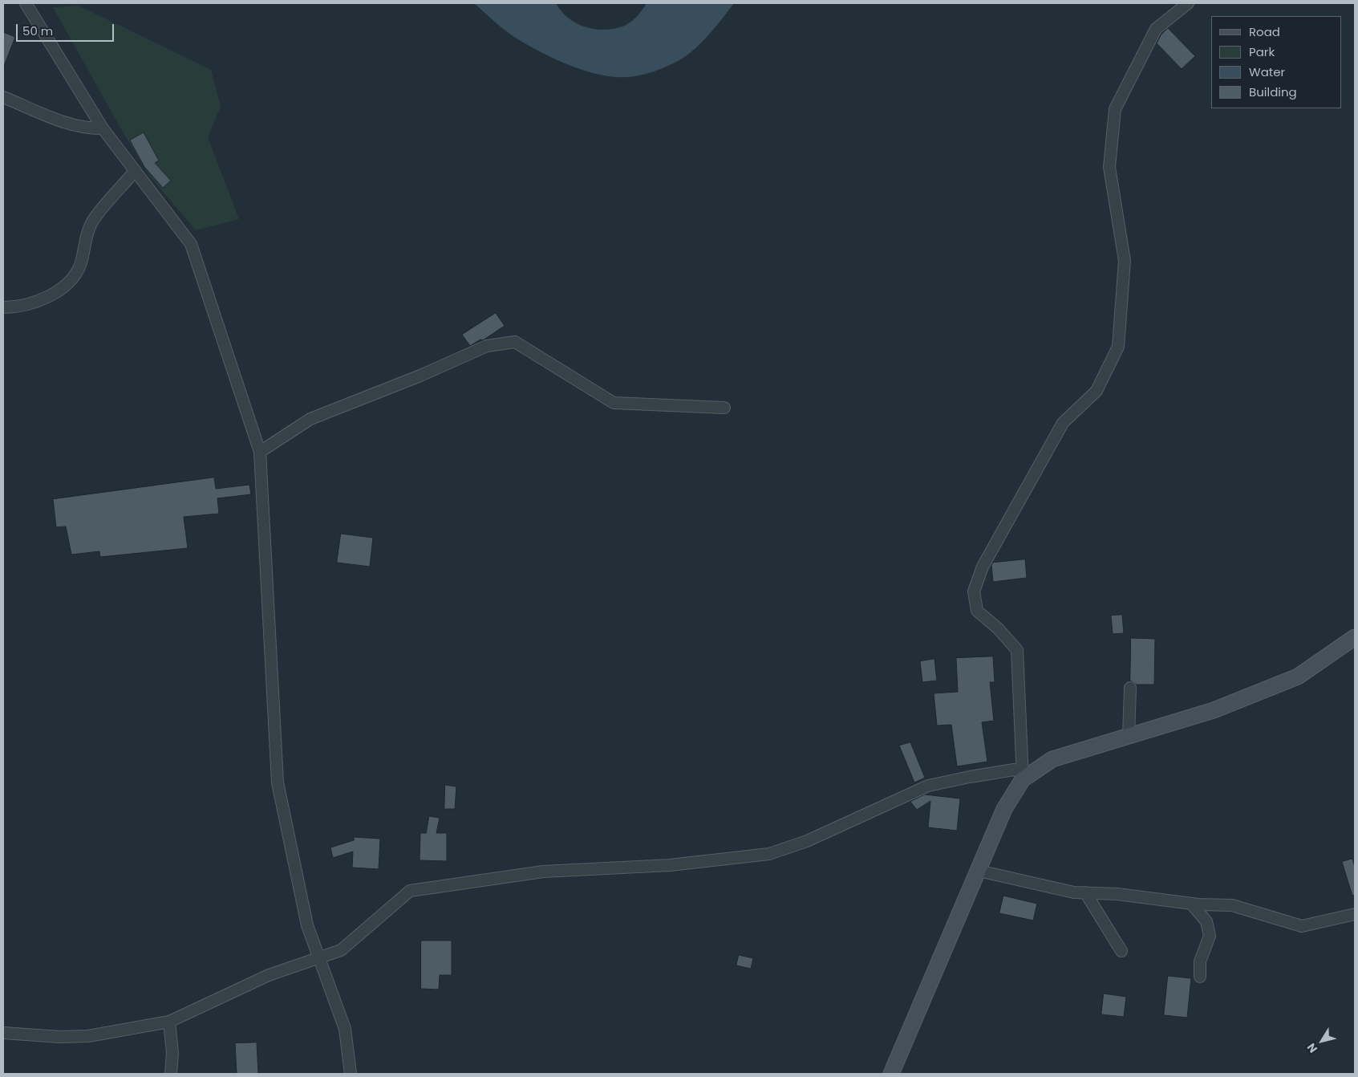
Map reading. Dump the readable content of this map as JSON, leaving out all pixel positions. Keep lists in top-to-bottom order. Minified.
{"legend":["Road","Park","Water","Building"],"scale_bar":"50 m","north":"bottom left"}
